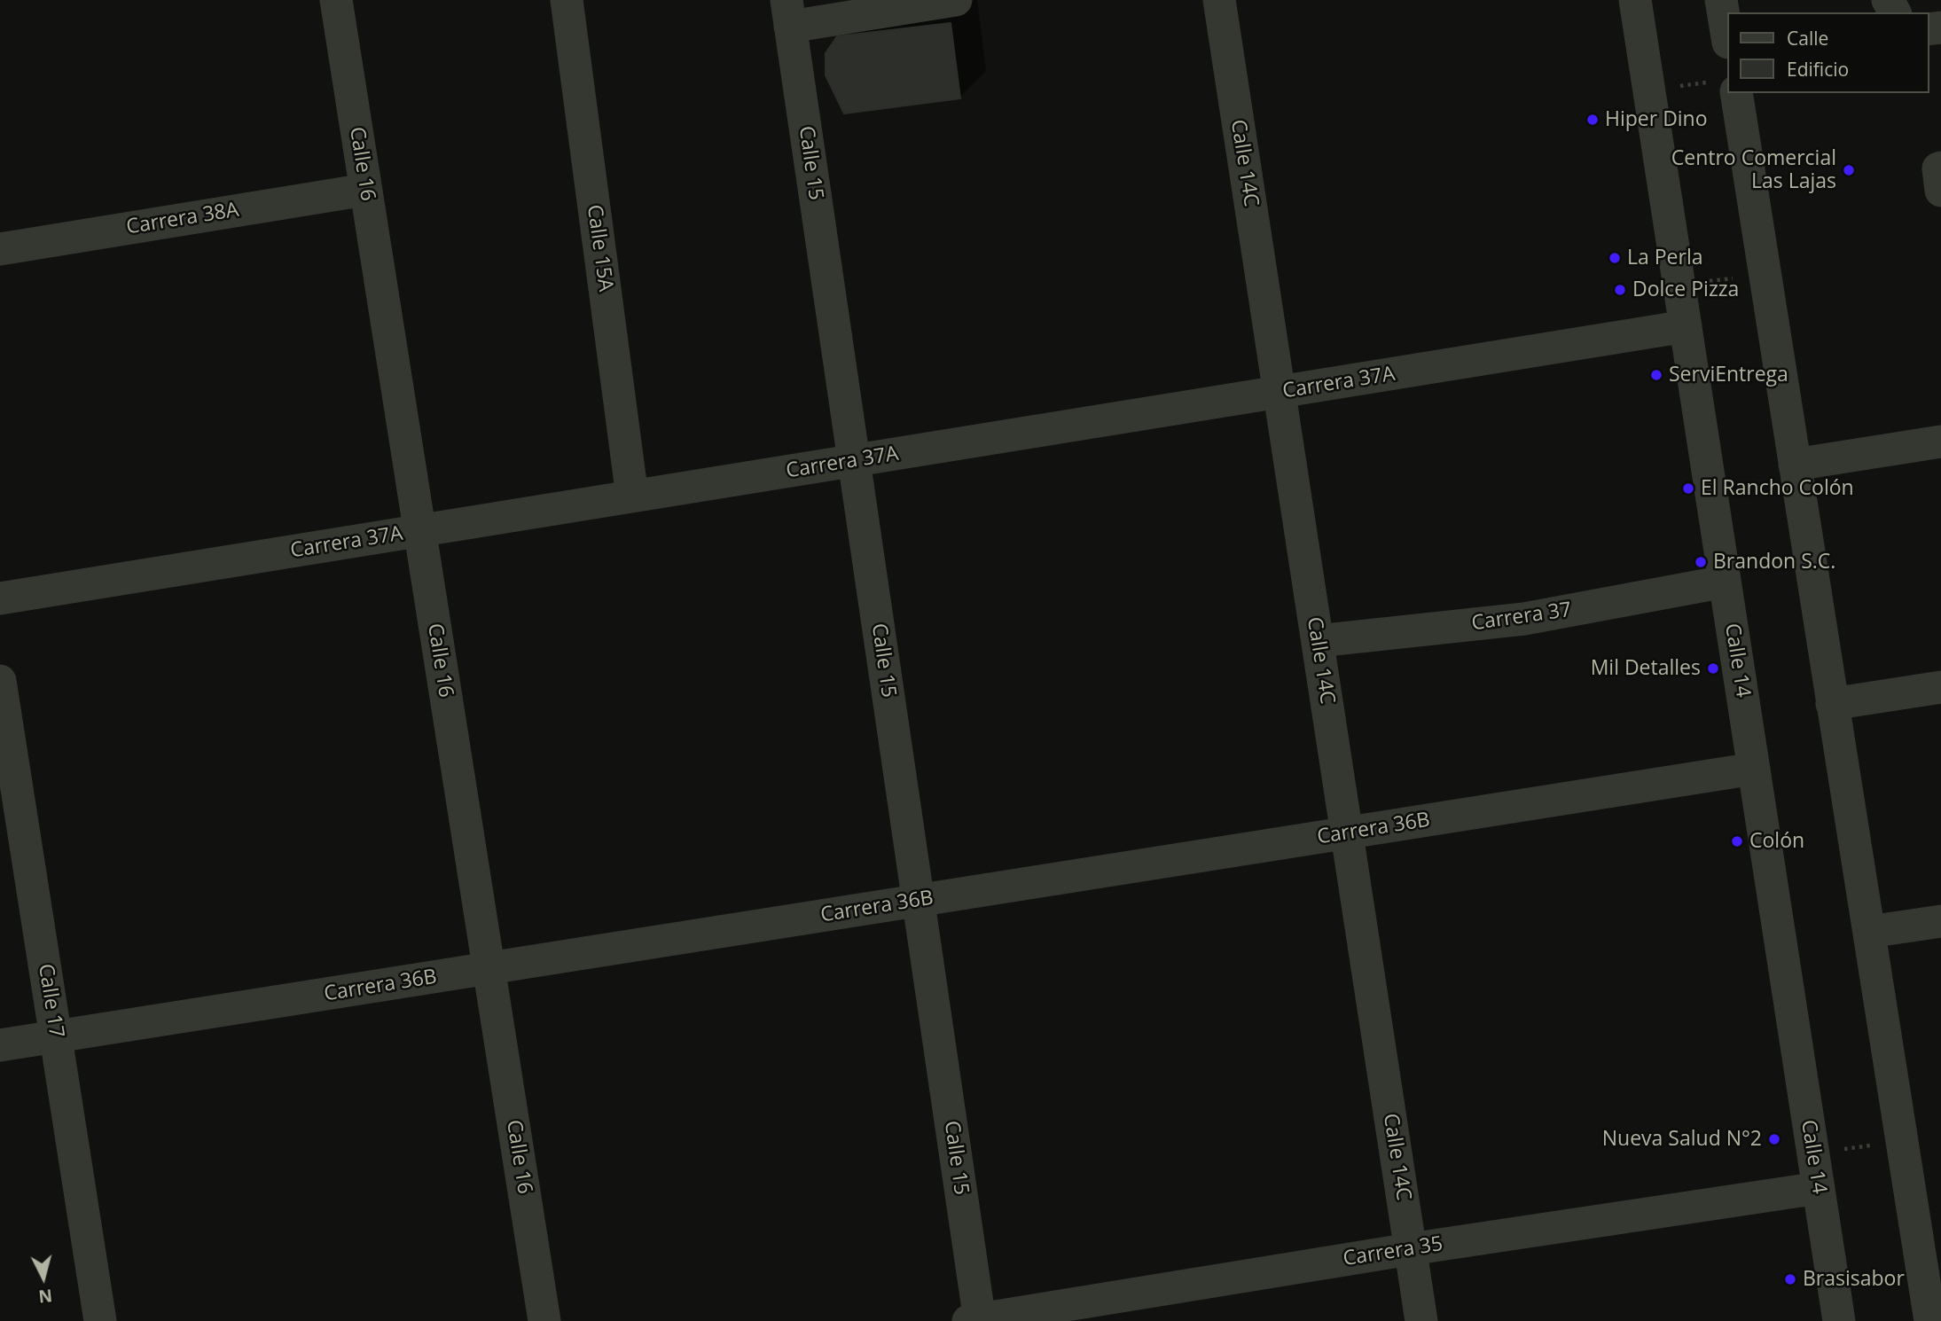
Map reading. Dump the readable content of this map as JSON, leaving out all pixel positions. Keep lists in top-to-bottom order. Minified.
{"streets":{"street":["Calle 15","Calle 14C","Calle 16","Carrera 38A","Calle 15A","Carrera 37A","Carrera 37","Calle 14","Carrera 36B","Calle 17","Carrera 35"]},"crossings":[["Calle 15","Carrera 37A"],["Calle 15","Carrera 36B"],["Calle 15","Carrera 35"],["Calle 14C","Carrera 37A"],["Calle 14C","Carrera 37"],["Calle 14C","Carrera 36B"],["Calle 14C","Carrera 35"],["Calle 16","Carrera 38A"],["Calle 16","Carrera 37A"],["Calle 16","Carrera 36B"],["Calle 15A","Carrera 37A"],["Carrera 37A","Calle 14"],["Carrera 37","Calle 14"],["Calle 14","Carrera 36B"],["Calle 14","Carrera 35"],["Carrera 36B","Calle 17"]],"places":["Hiper Dino","Centro Comercial Las Lajas","La Perla","Dolce Pizza","ServiEntrega","El Rancho Colón","Brandon S.C.","Mil Detalles","Colón","Nueva Salud N°2","Brasisabor"],"legend":["Calle","Edificio"],"north":"bottom"}
